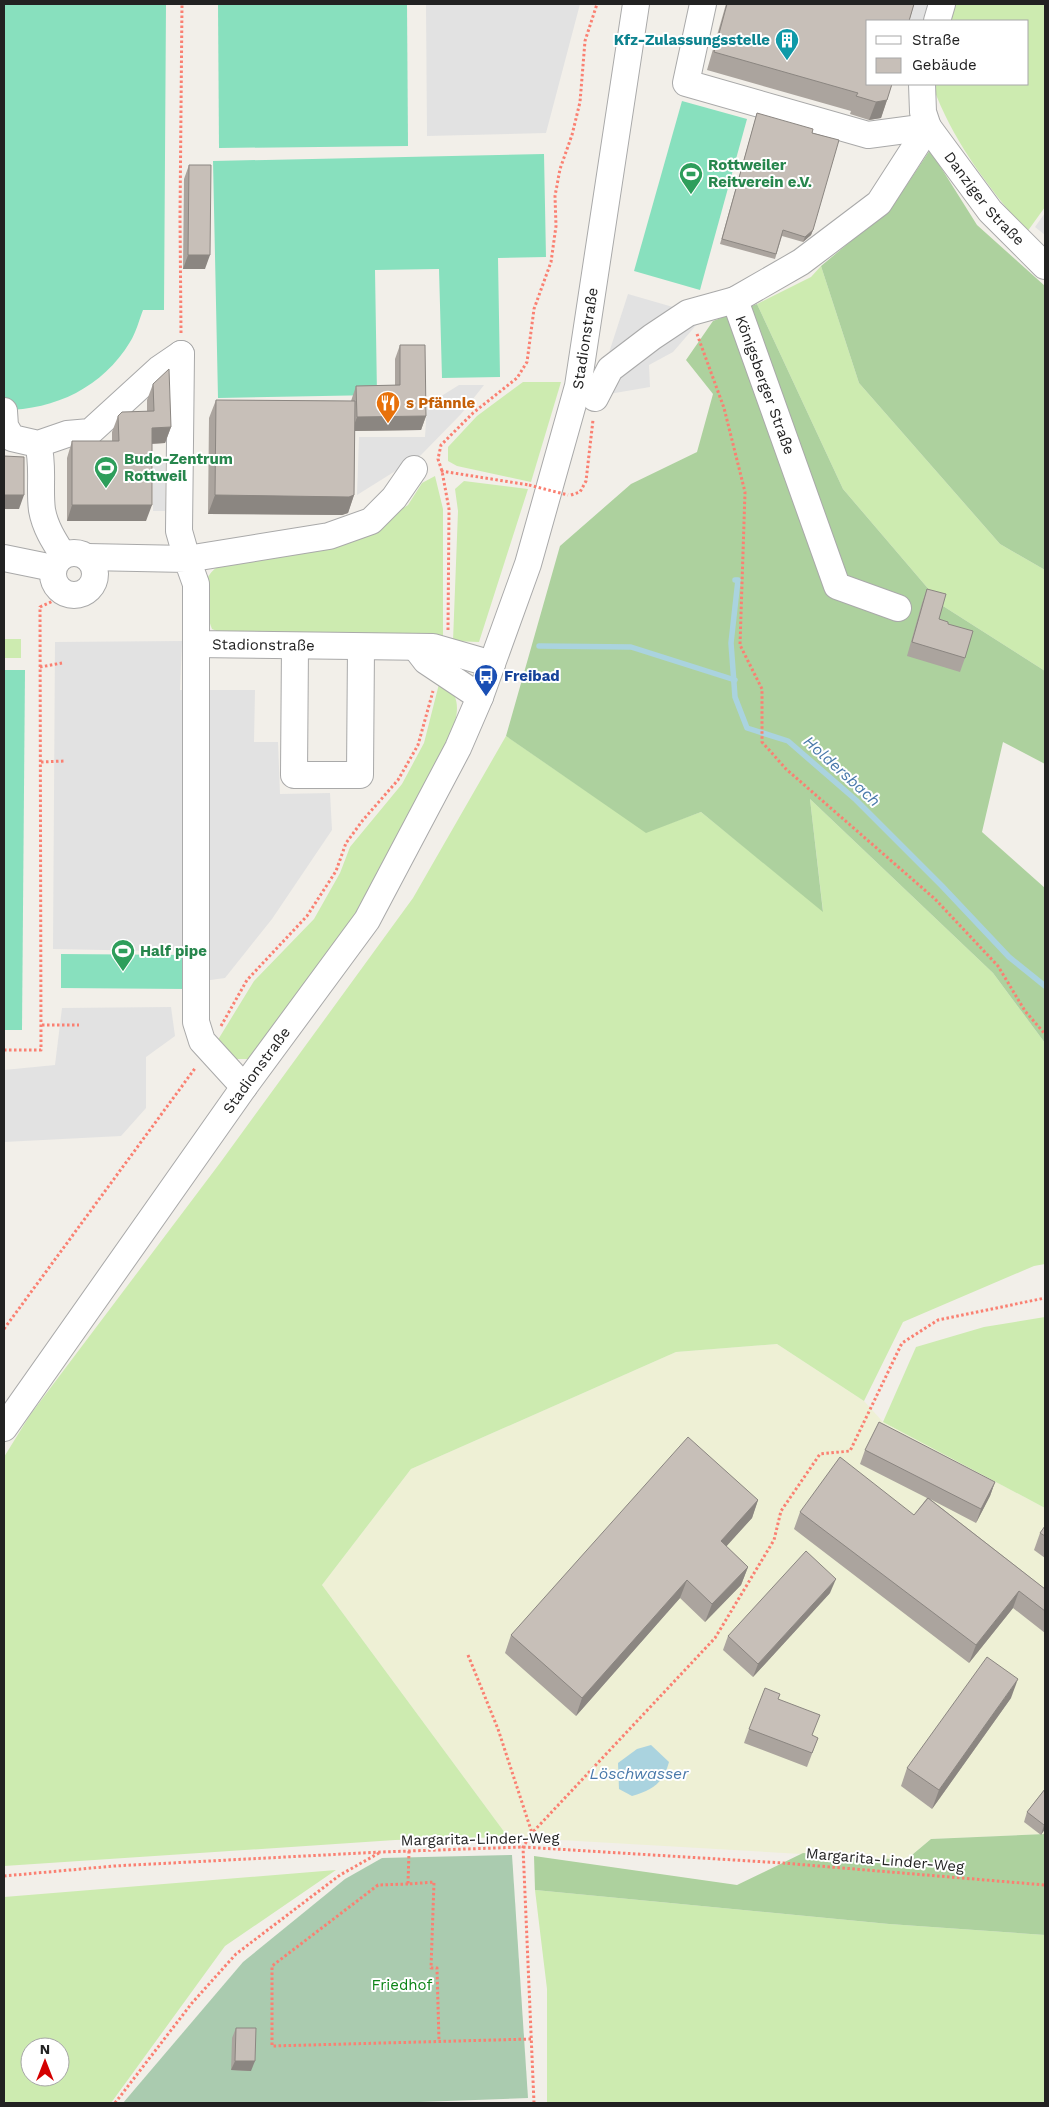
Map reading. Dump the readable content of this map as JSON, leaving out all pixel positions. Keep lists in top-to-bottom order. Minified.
{"streets":{"street":["Danziger Straße","Stadionstraße","Königsberger Straße"],"path":["Margarita-Linder-Weg"]},"crossings":[["Danziger Straße","Königsberger Straße"]],"water":["Holdersbach","Löschwasser"],"parks":["Friedhof"],"places":{"building":["Kfz-Zulassungsstelle"],"sports":["Rottweiler Reitverein e.V.","Budo-Zentrum Rottweil","Half pipe"],"restaurant":["s Pfännle"],"bus stop":["Freibad"]},"legend":["Straße","Gebäude"],"north":"top"}
